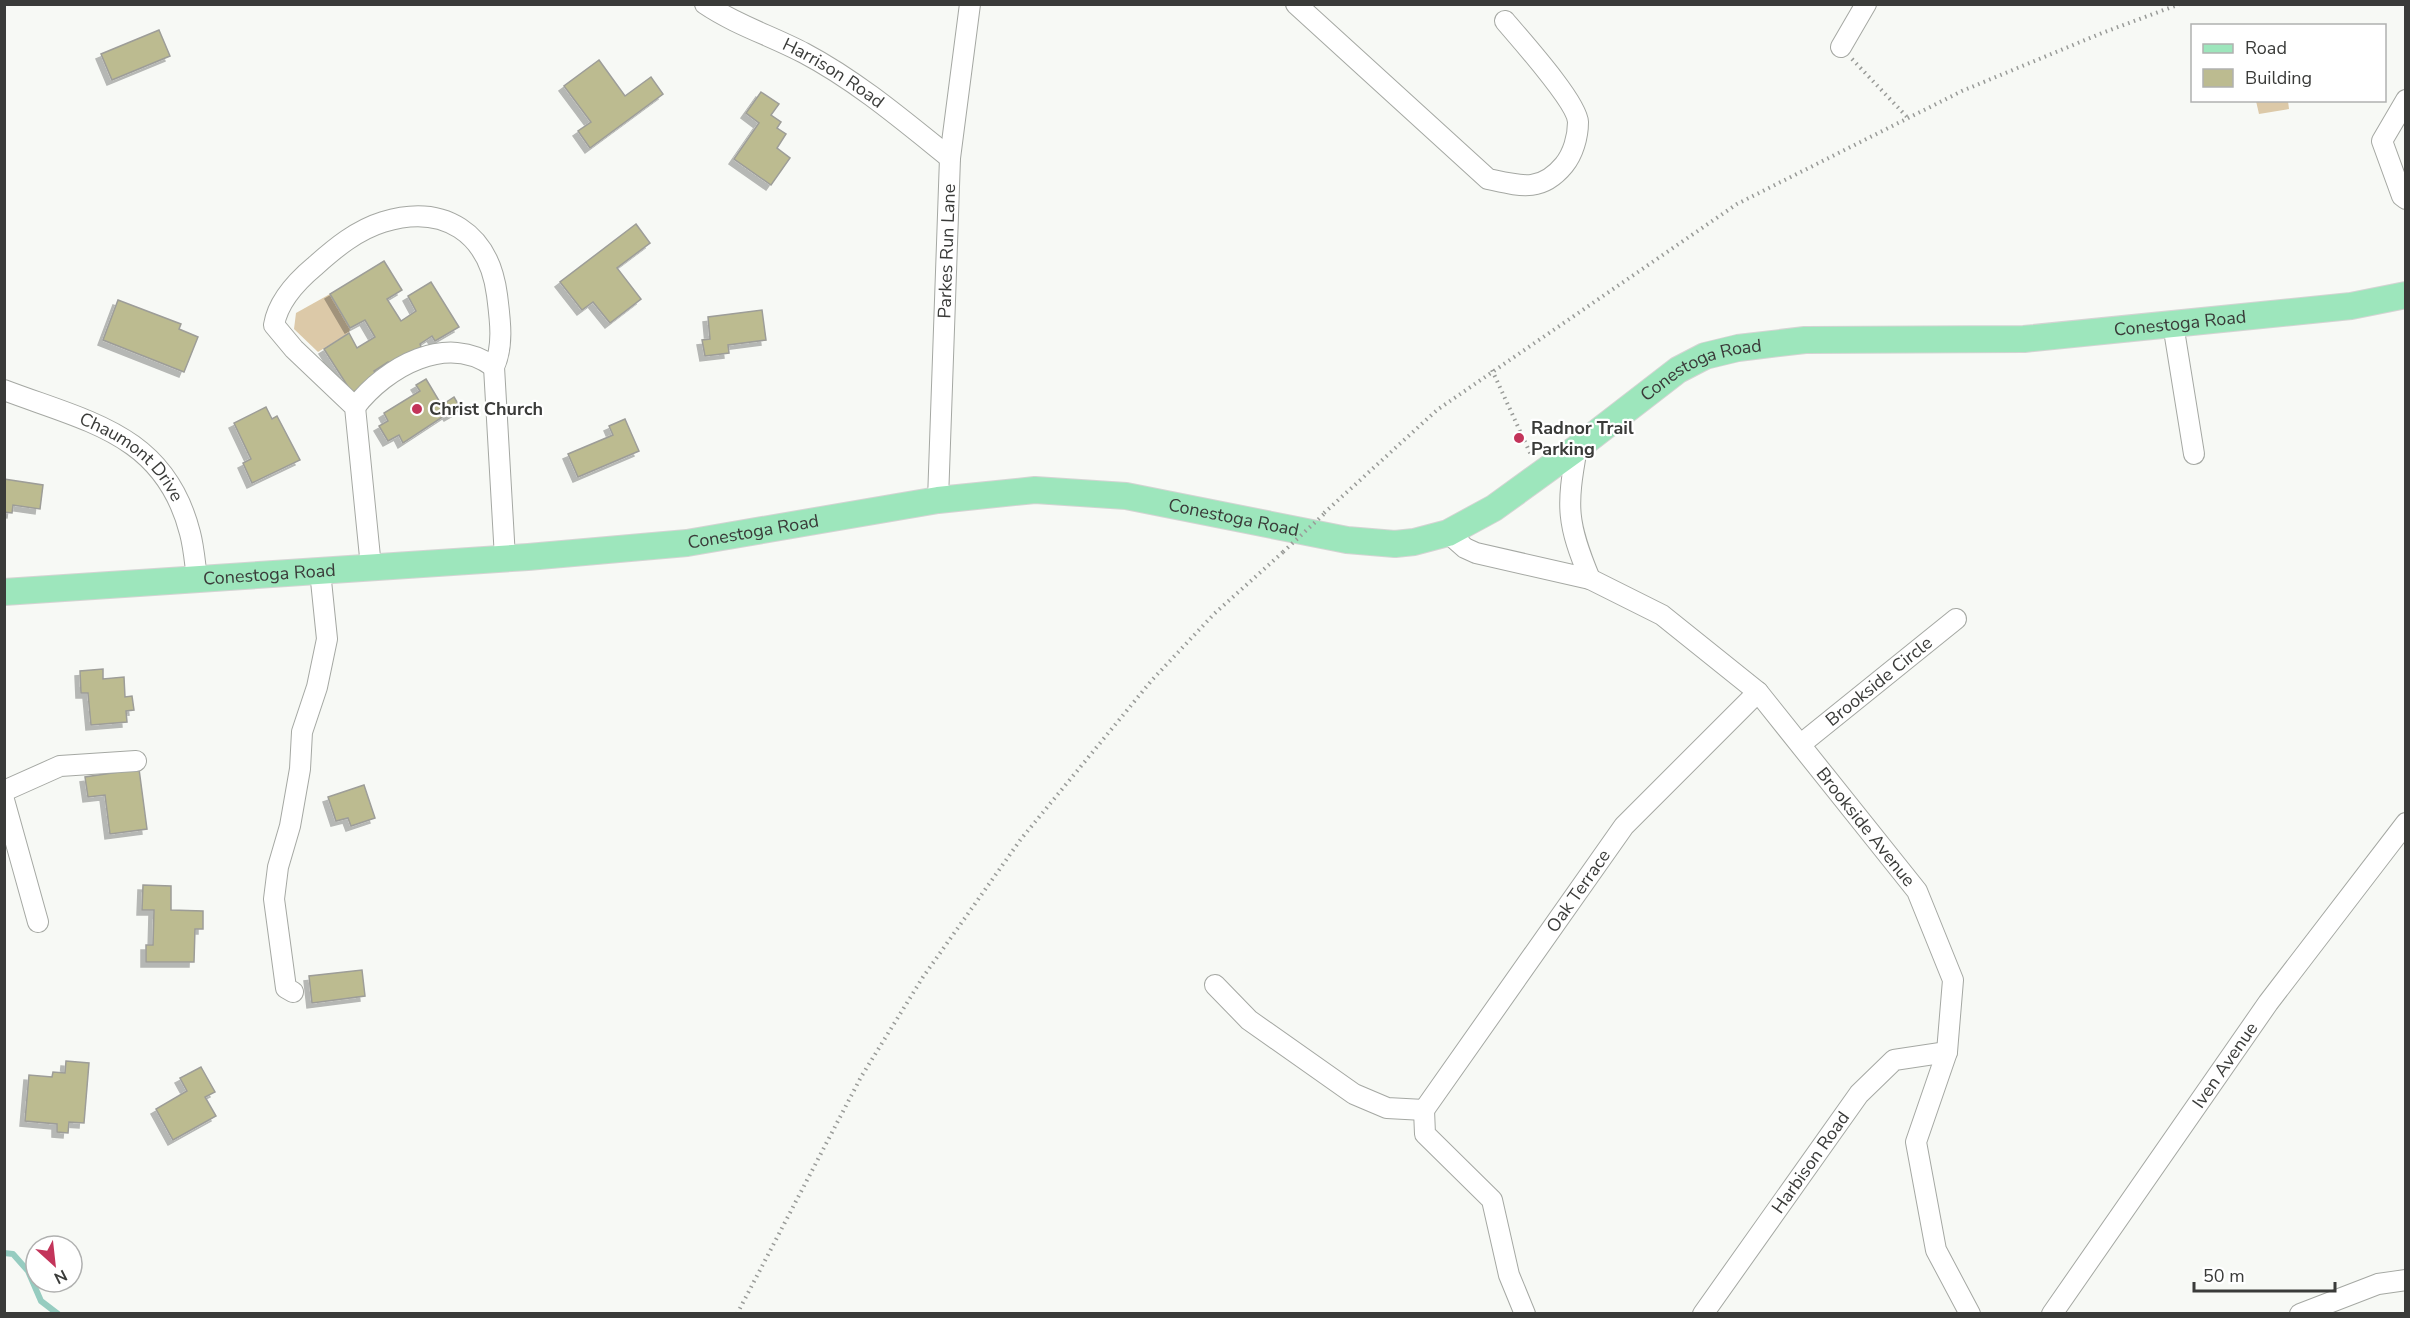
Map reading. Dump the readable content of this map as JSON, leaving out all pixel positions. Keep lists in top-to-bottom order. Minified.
{"streets":{"main road":["Conestoga Road"],"street":["Harrison Road","Parkes Run Lane","Chaumont Drive","Brookside Circle","Brookside Avenue","Oak Terrace","Iven Avenue","Harbison Road"]},"crossings":[["Harrison Road","Parkes Run Lane"],["Parkes Run Lane","Conestoga Road"],["Conestoga Road","Chaumont Drive"],["Conestoga Road","Brookside Avenue"],["Brookside Circle","Brookside Avenue"],["Brookside Avenue","Oak Terrace"],["Brookside Avenue","Harbison Road"]],"places":["Christ Church","Radnor Trail Parking"],"legend":["Road","Building"],"scale_bar":"50 m","north":"bottom right"}
